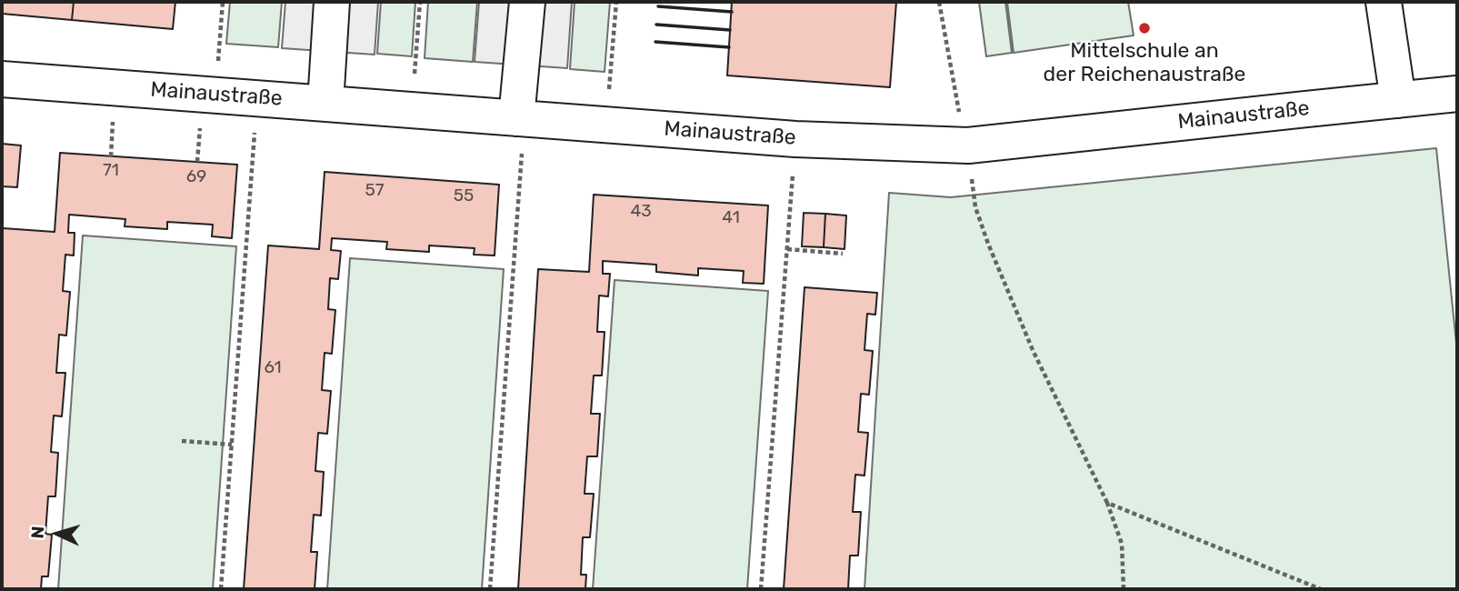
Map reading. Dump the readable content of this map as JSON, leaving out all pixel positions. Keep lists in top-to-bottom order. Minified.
{"streets":{"street":["Mainaustraße"]},"places":["Mittelschule an der Reichenaustraße"],"house_numbers":["71","69","57","55","43","41","61"],"north":"left"}
